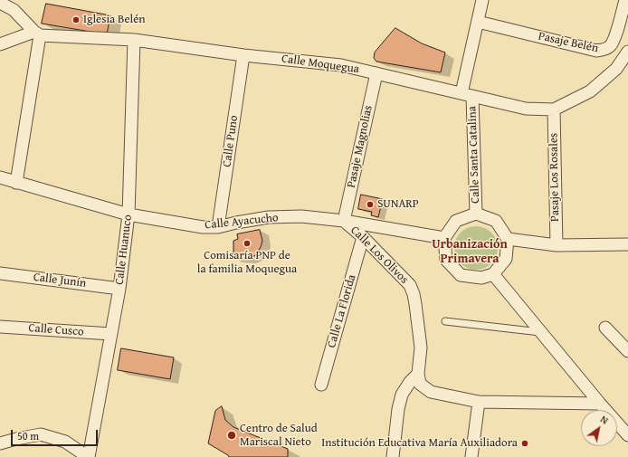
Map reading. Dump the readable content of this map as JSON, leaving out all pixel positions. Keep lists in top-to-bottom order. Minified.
{"streets":{"street":["Pasaje Belén","Calle Moquegua","Calle Puno","Pasaje Magnolias","Calle Santa Catalina","Pasaje Los Rosales","Calle Ayacucho","Calle Huanuco","Calle Los Olivos","Calle Junín","Calle La Florida","Calle Cusco"]},"crossings":[["Pasaje Belén","Calle Santa Catalina"],["Calle Moquegua","Calle Puno"],["Calle Moquegua","Pasaje Magnolias"],["Calle Moquegua","Calle Santa Catalina"],["Calle Moquegua","Pasaje Los Rosales"],["Calle Moquegua","Calle Huanuco"],["Calle Puno","Calle Ayacucho"],["Pasaje Magnolias","Calle Ayacucho"],["Pasaje Magnolias","Calle Los Olivos"],["Calle Santa Catalina","Calle Ayacucho"],["Calle Ayacucho","Calle Huanuco"],["Calle Ayacucho","Calle Los Olivos"],["Calle Huanuco","Calle Junín"],["Calle Huanuco","Calle Cusco"],["Calle Los Olivos","Calle La Florida"]],"districts":["Urbanización Primavera"],"places":["Iglesia Belén","SUNARP","Comisaría PNP de la familia Moquegua","Centro de Salud Mariscal Nieto","Institución Educativa María Auxiliadora"],"scale_bar":"50 m","north":"top right"}
